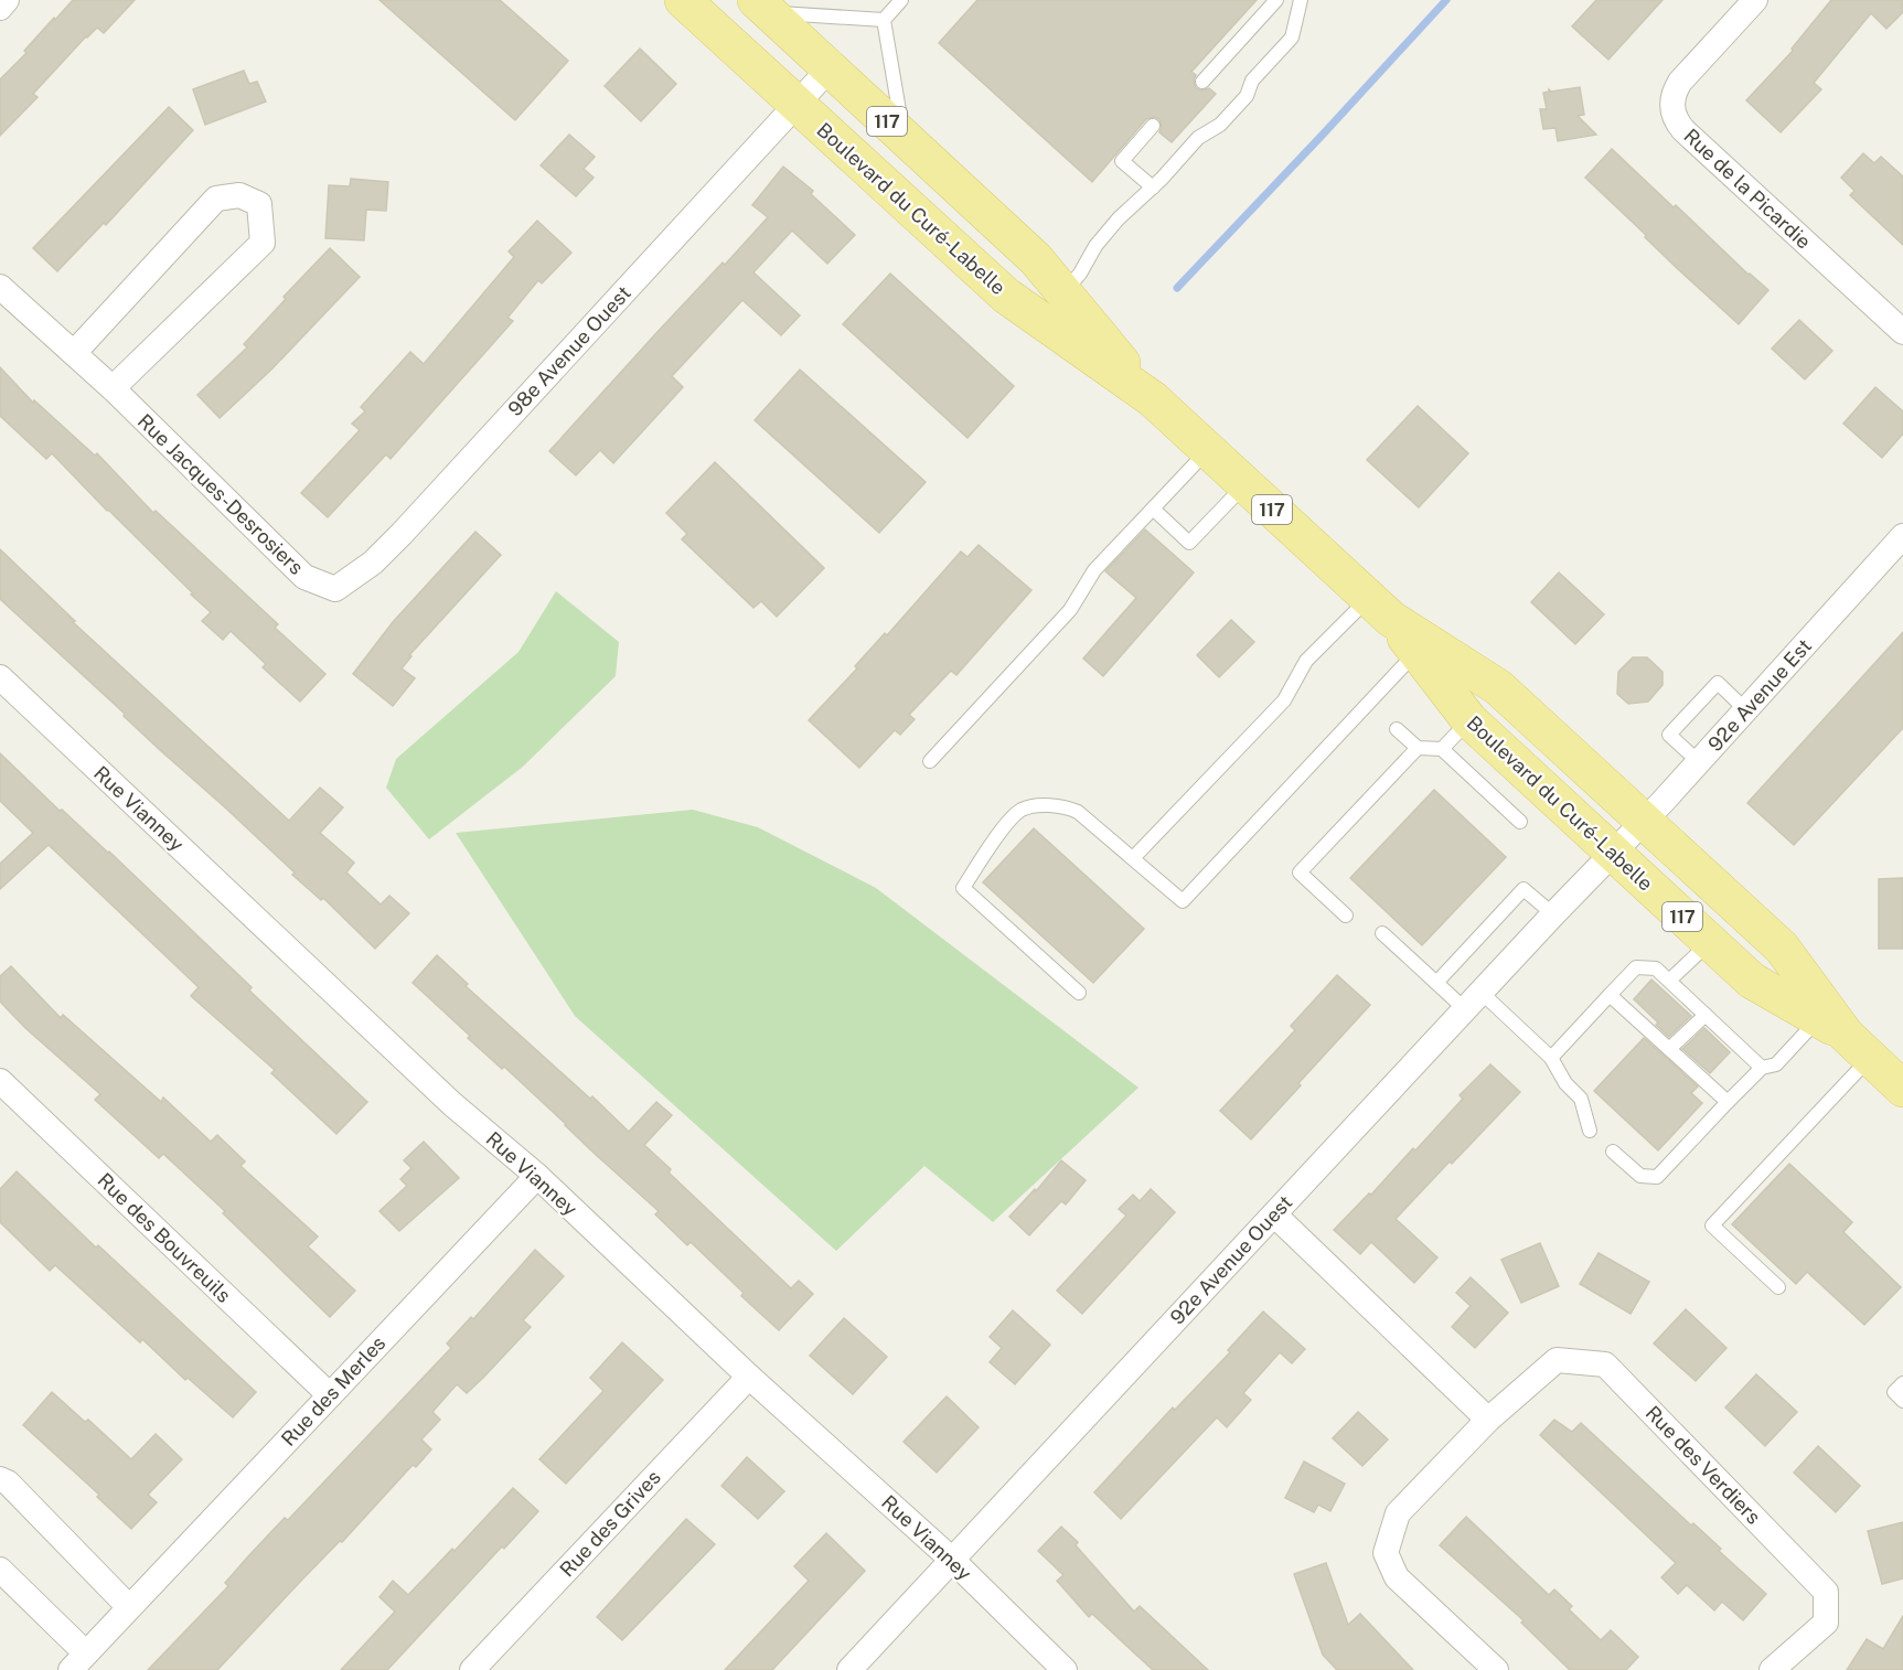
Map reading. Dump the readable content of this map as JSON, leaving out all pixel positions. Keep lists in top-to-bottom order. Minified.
{"streets":{"main road":["117","Boulevard du Curé-Labelle"],"street":["Rue de la Picardie","98e Avenue Ouest","Rue Jacques-Desrosiers","92e Avenue Est","Rue Vianney","Rue des Bouvreuils","92e Avenue Ouest","Rue des Merles","Rue des Verdiers","Rue des Grives"]},"crossings":[["Boulevard du Curé-Labelle","98e Avenue Ouest"],["Boulevard du Curé-Labelle","92e Avenue Est"],["Boulevard du Curé-Labelle","92e Avenue Ouest"],["98e Avenue Ouest","Rue Jacques-Desrosiers"],["92e Avenue Est","92e Avenue Ouest"],["Rue Vianney","92e Avenue Ouest"],["Rue Vianney","Rue des Merles"],["Rue Vianney","Rue des Grives"],["Rue des Bouvreuils","Rue des Merles"]]}
